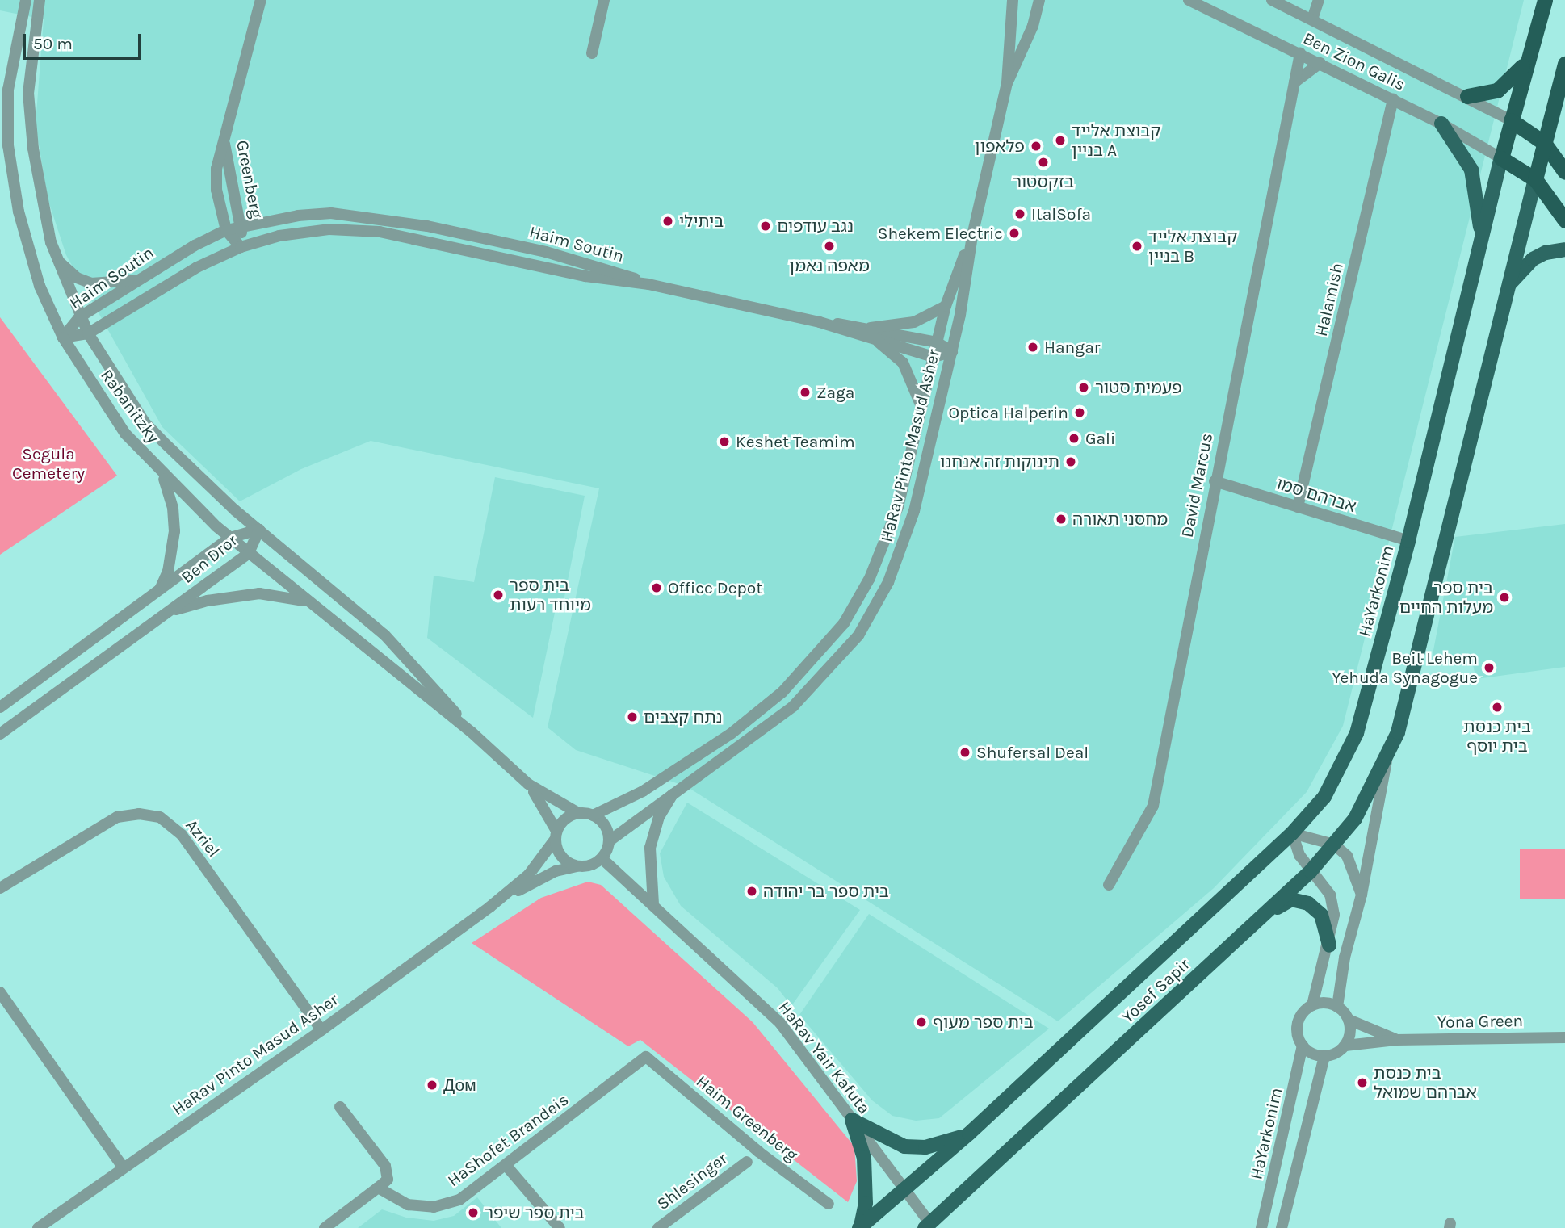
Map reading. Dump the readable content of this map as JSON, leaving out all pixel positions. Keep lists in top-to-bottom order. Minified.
{"streets":{"main road":["HaYarkonim","Yosef Sapir"],"street":["Ben Zion Galis","Greenberg","Haim Soutin","Halamish","Rabanitzky","HaRav Pinto Masud Asher","David Marcus","אברהם סמו","Ben Dror","Azriel","Yona Green","HaRav Yair Kafuta","Haim Greenberg","HaShofet Brandeis","Shlesinger"]},"crossings":[["Ben Zion Galis","Halamish"],["Ben Zion Galis","David Marcus"],["Ben Zion Galis","HaYarkonim"],["Greenberg","Haim Soutin"],["Haim Soutin","Rabanitzky"],["Haim Soutin","HaRav Pinto Masud Asher"],["Halamish","אברהם סמו"],["Rabanitzky","HaRav Pinto Masud Asher"],["Rabanitzky","Ben Dror"],["Rabanitzky","HaRav Yair Kafuta"],["HaRav Pinto Masud Asher","Azriel"],["HaRav Pinto Masud Asher","HaRav Yair Kafuta"],["David Marcus","אברהם סמו"],["אברהם סמו","HaYarkonim"],["HaYarkonim","Yosef Sapir"],["HaYarkonim","Yona Green"],["Yosef Sapir","HaRav Yair Kafuta"],["Haim Greenberg","HaShofet Brandeis"]],"parks":["Segula Cemetery"],"places":["קבוצת אלייד בניין A","פלאפון","בזקסטור","ItalSofa","ביתילי","נגב עודפים","Shekem Electric","מאפה נאמן","קבוצת אלייד בניין B","Hangar","פעמית סטור","Zaga","Optica Halperin","Gali","Keshet Teamim","תינוקות זה אנחנו","מחסני תאורה","Office Depot","בית ספר מיוחד רעות","בית ספר מעלות החיים","Beit Lehem Yehuda Synagogue","בית כנסת בית יוסף","נתח קצבים","Shufersal Deal","בית ספר בר יהודה","בית ספר מעוף","בית כנסת אברהם שמואל","Дом","בית ספר שיפר"],"scale_bar":"50 m"}
